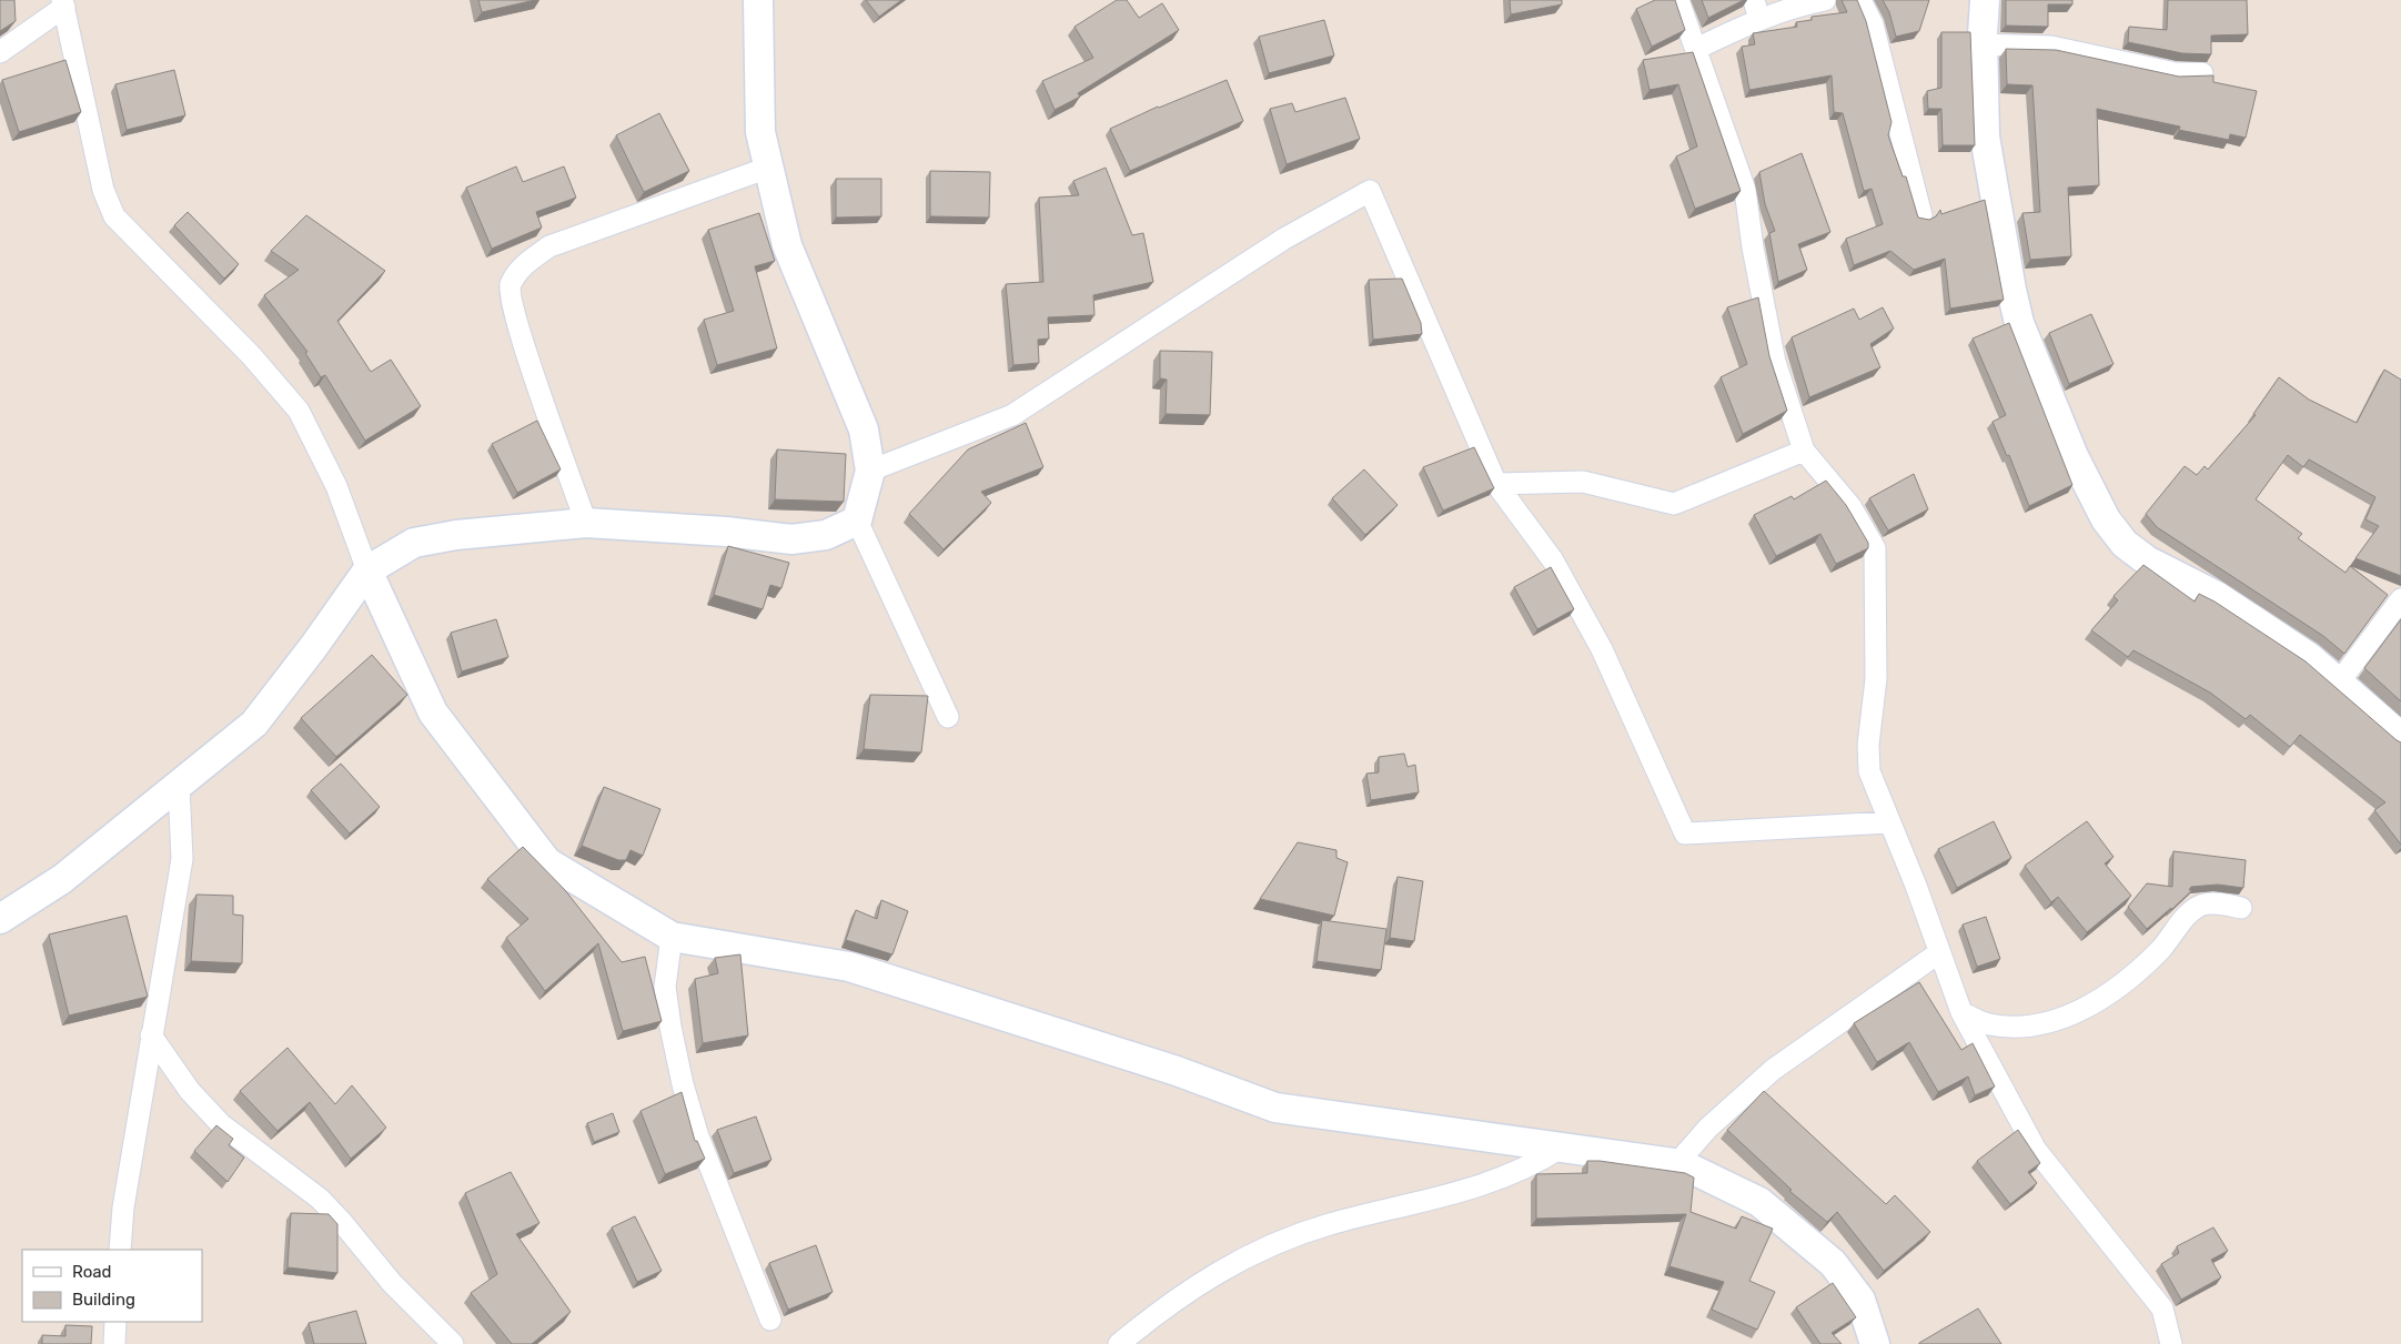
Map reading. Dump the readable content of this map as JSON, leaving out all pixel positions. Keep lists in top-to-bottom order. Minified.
{"legend":["Road","Building"]}
